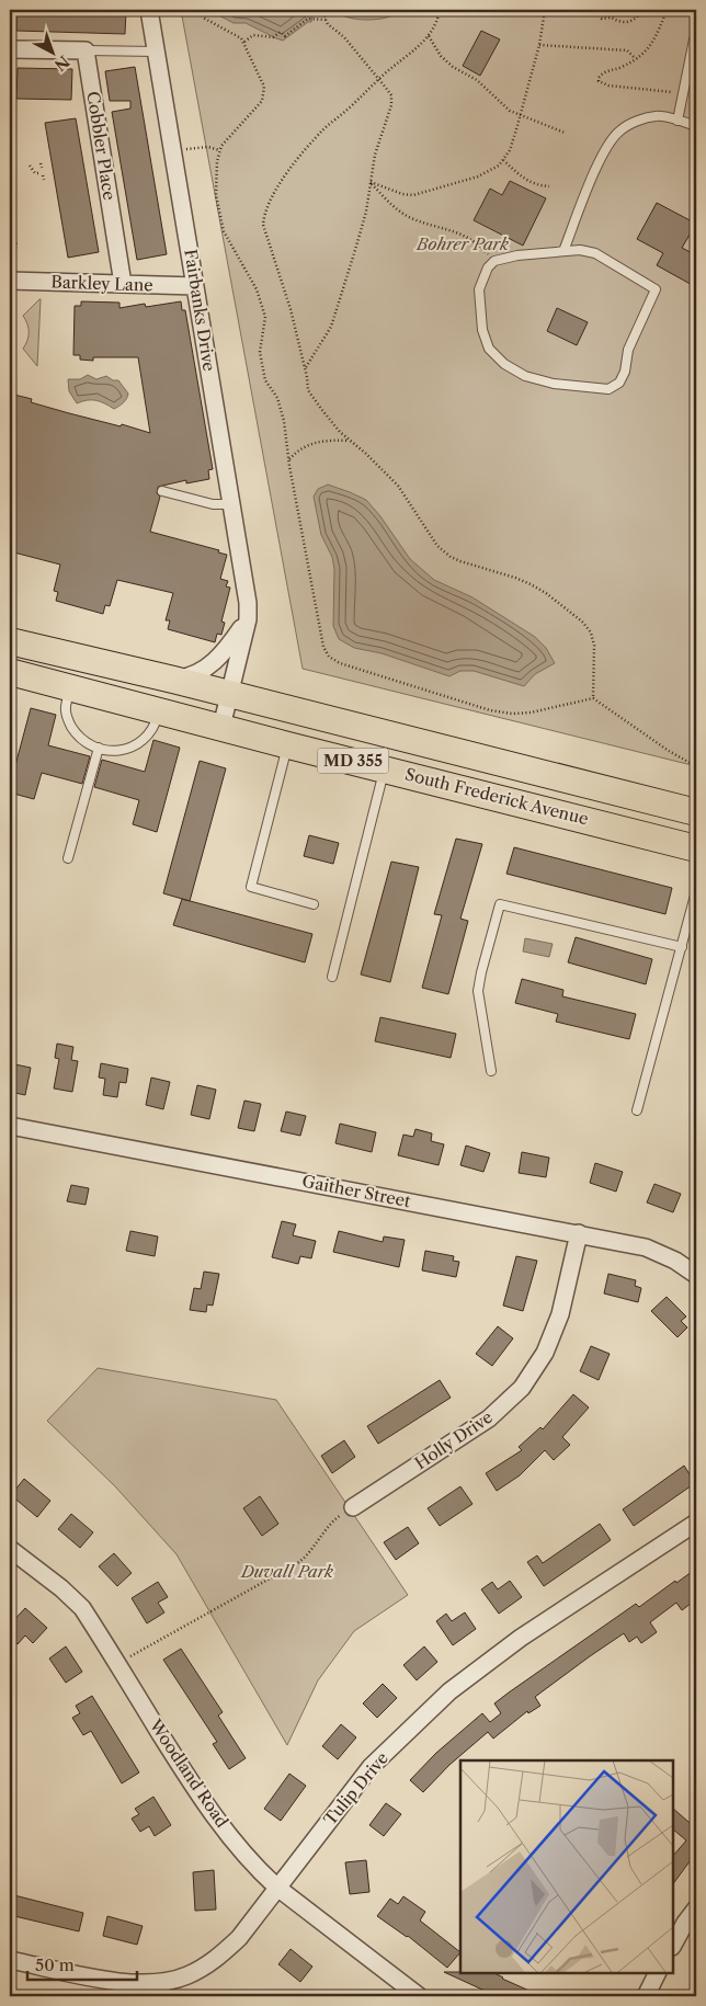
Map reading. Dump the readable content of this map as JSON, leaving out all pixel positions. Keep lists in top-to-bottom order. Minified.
{"streets":{"main road":["MD 355","South Frederick Avenue"],"street":["Cobbler Place","Barkley Lane","Fairbanks Drive","Gaither Street","Holly Drive","Woodland Road","Tulip Drive"]},"crossings":[["Cobbler Place","Barkley Lane"],["Barkley Lane","Fairbanks Drive"],["Fairbanks Drive","South Frederick Avenue"],["Gaither Street","Holly Drive"],["Woodland Road","Tulip Drive"]],"parks":["Bohrer Park","Duvall Park"],"scale_bar":"50 m","north":"bottom right"}
